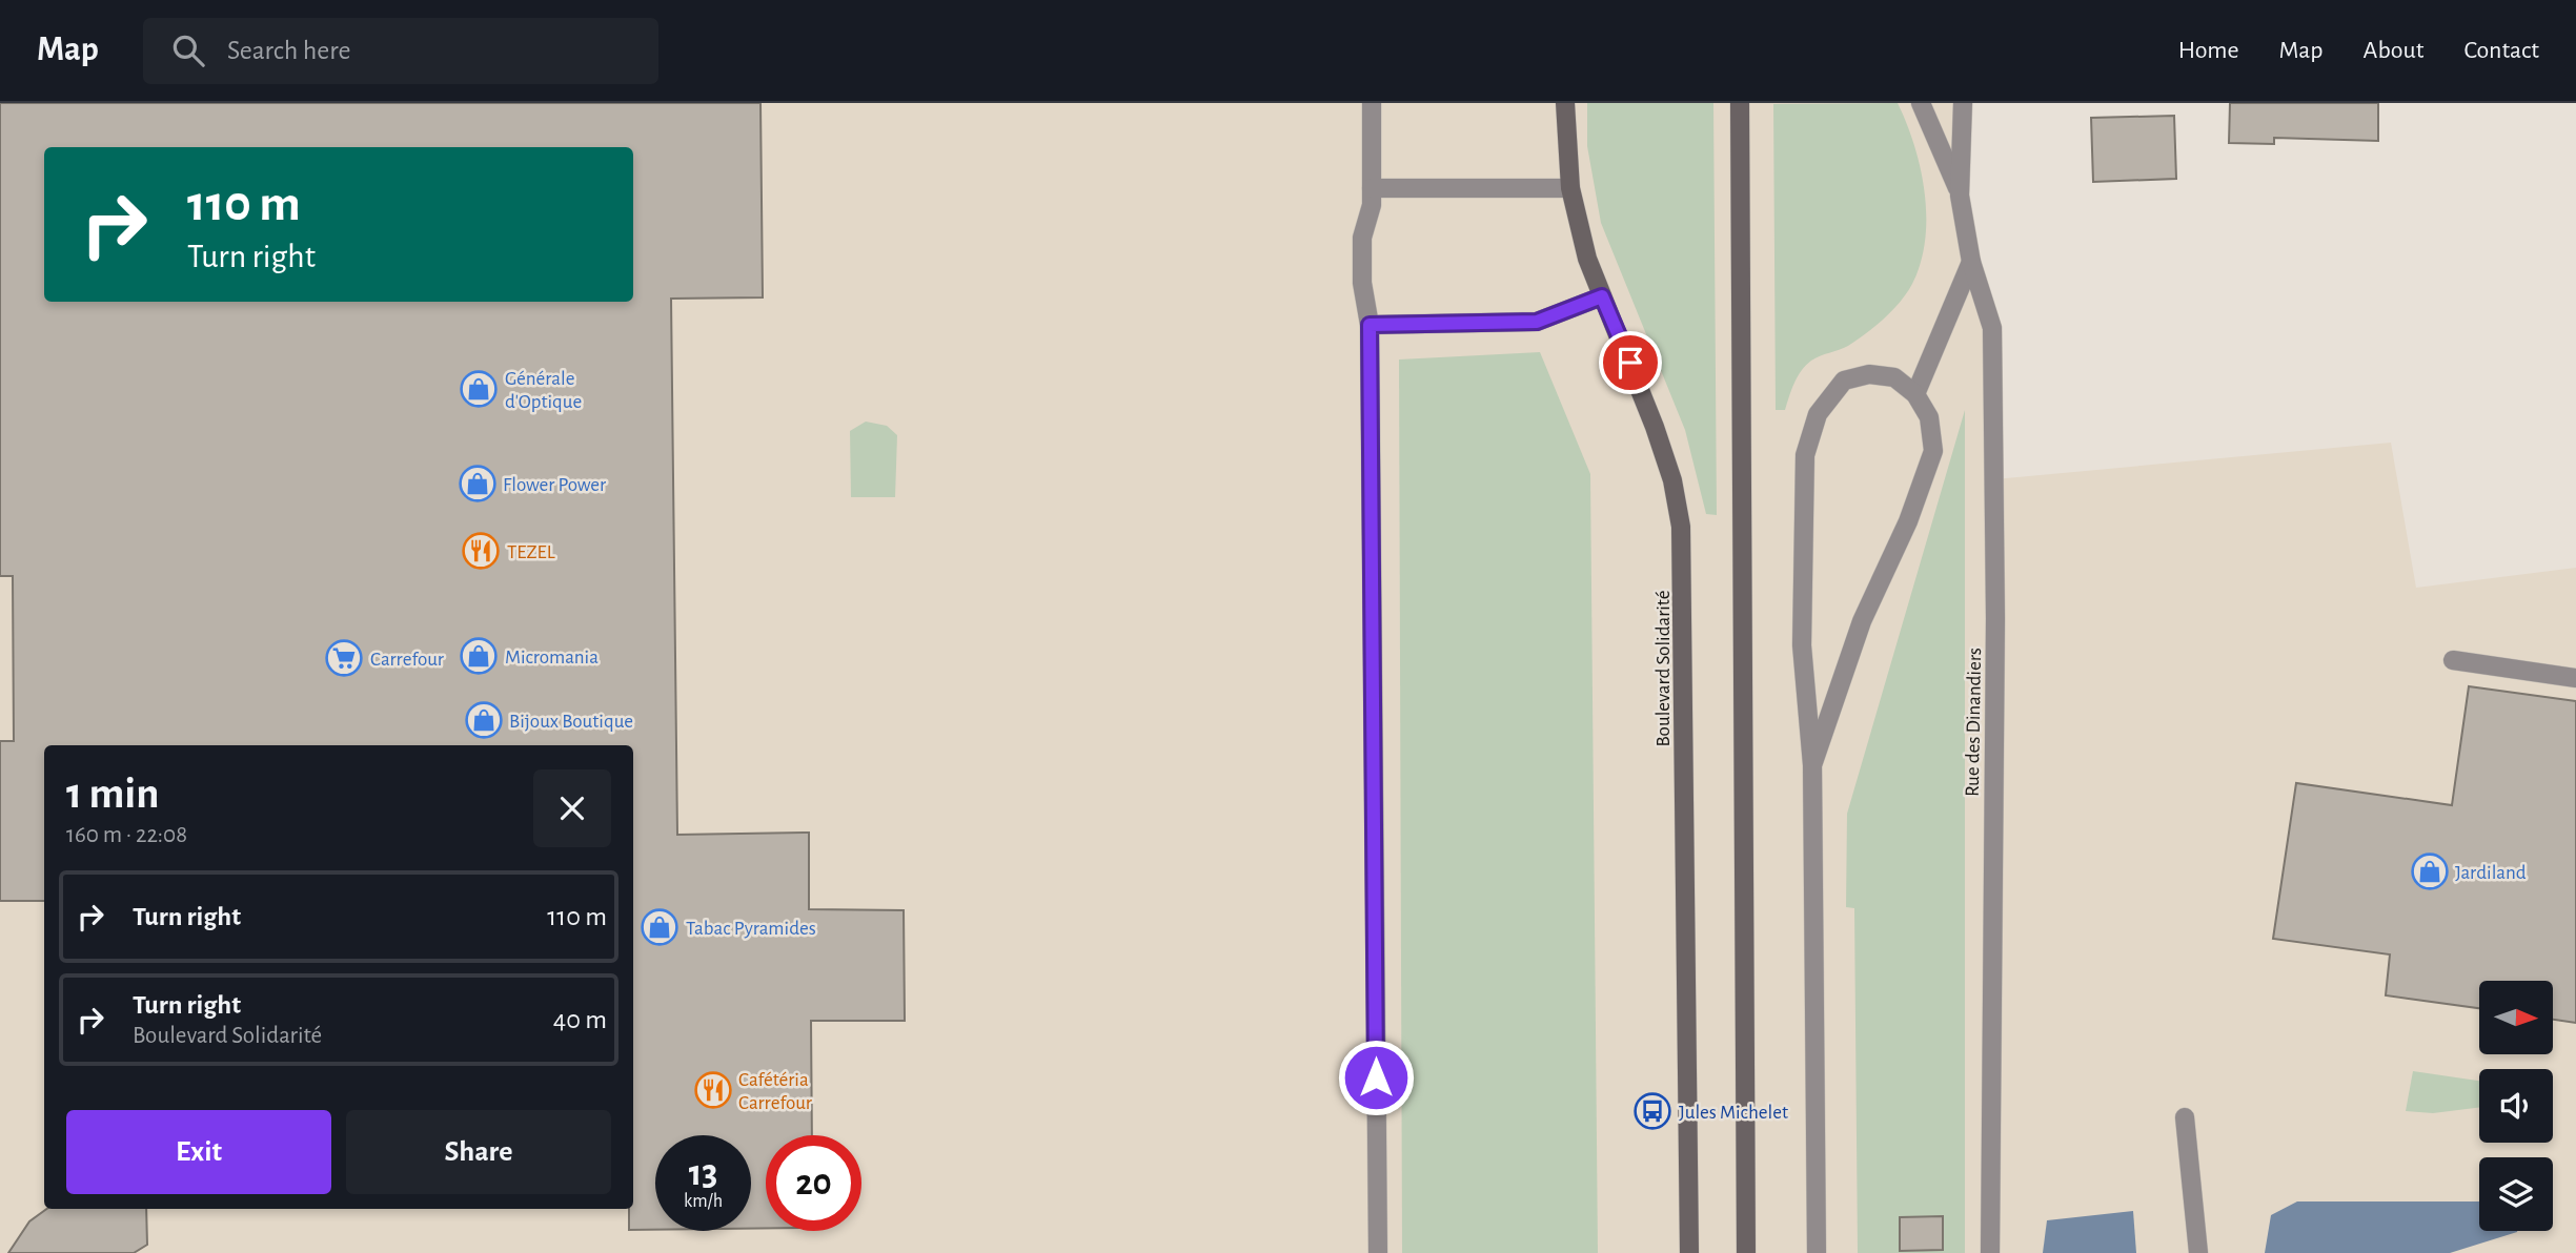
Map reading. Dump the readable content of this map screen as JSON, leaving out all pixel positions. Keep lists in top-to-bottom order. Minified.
{"streets":{"main road":["Boulevard Solidarité"],"street":["Rue des Dinandiers"]},"places":{"shop":["Générale d'Optique","Flower Power","Micromania","Bijoux Boutique","Jardiland","Tabac Pyramides"],"restaurant":["TEZEL","Cafétéria Carrefour"],"supermarket":["Carrefour"],"bus stop":["Jules Michelet"]},"north":"right","page":{"header":"Map","search":"Search here","nav":["Home","Map","About","Contact"],"turn":["110 m","Turn right"],"heading":["1 min","160 m · 22:08"],"list":[{"name":"Turn right","value":"110 m"},{"name":"Turn right","note":"Boulevard Solidarité","value":"40 m"}],"buttons":["Exit","Share"],"speed":"13 km/h","limit":"20"}}
